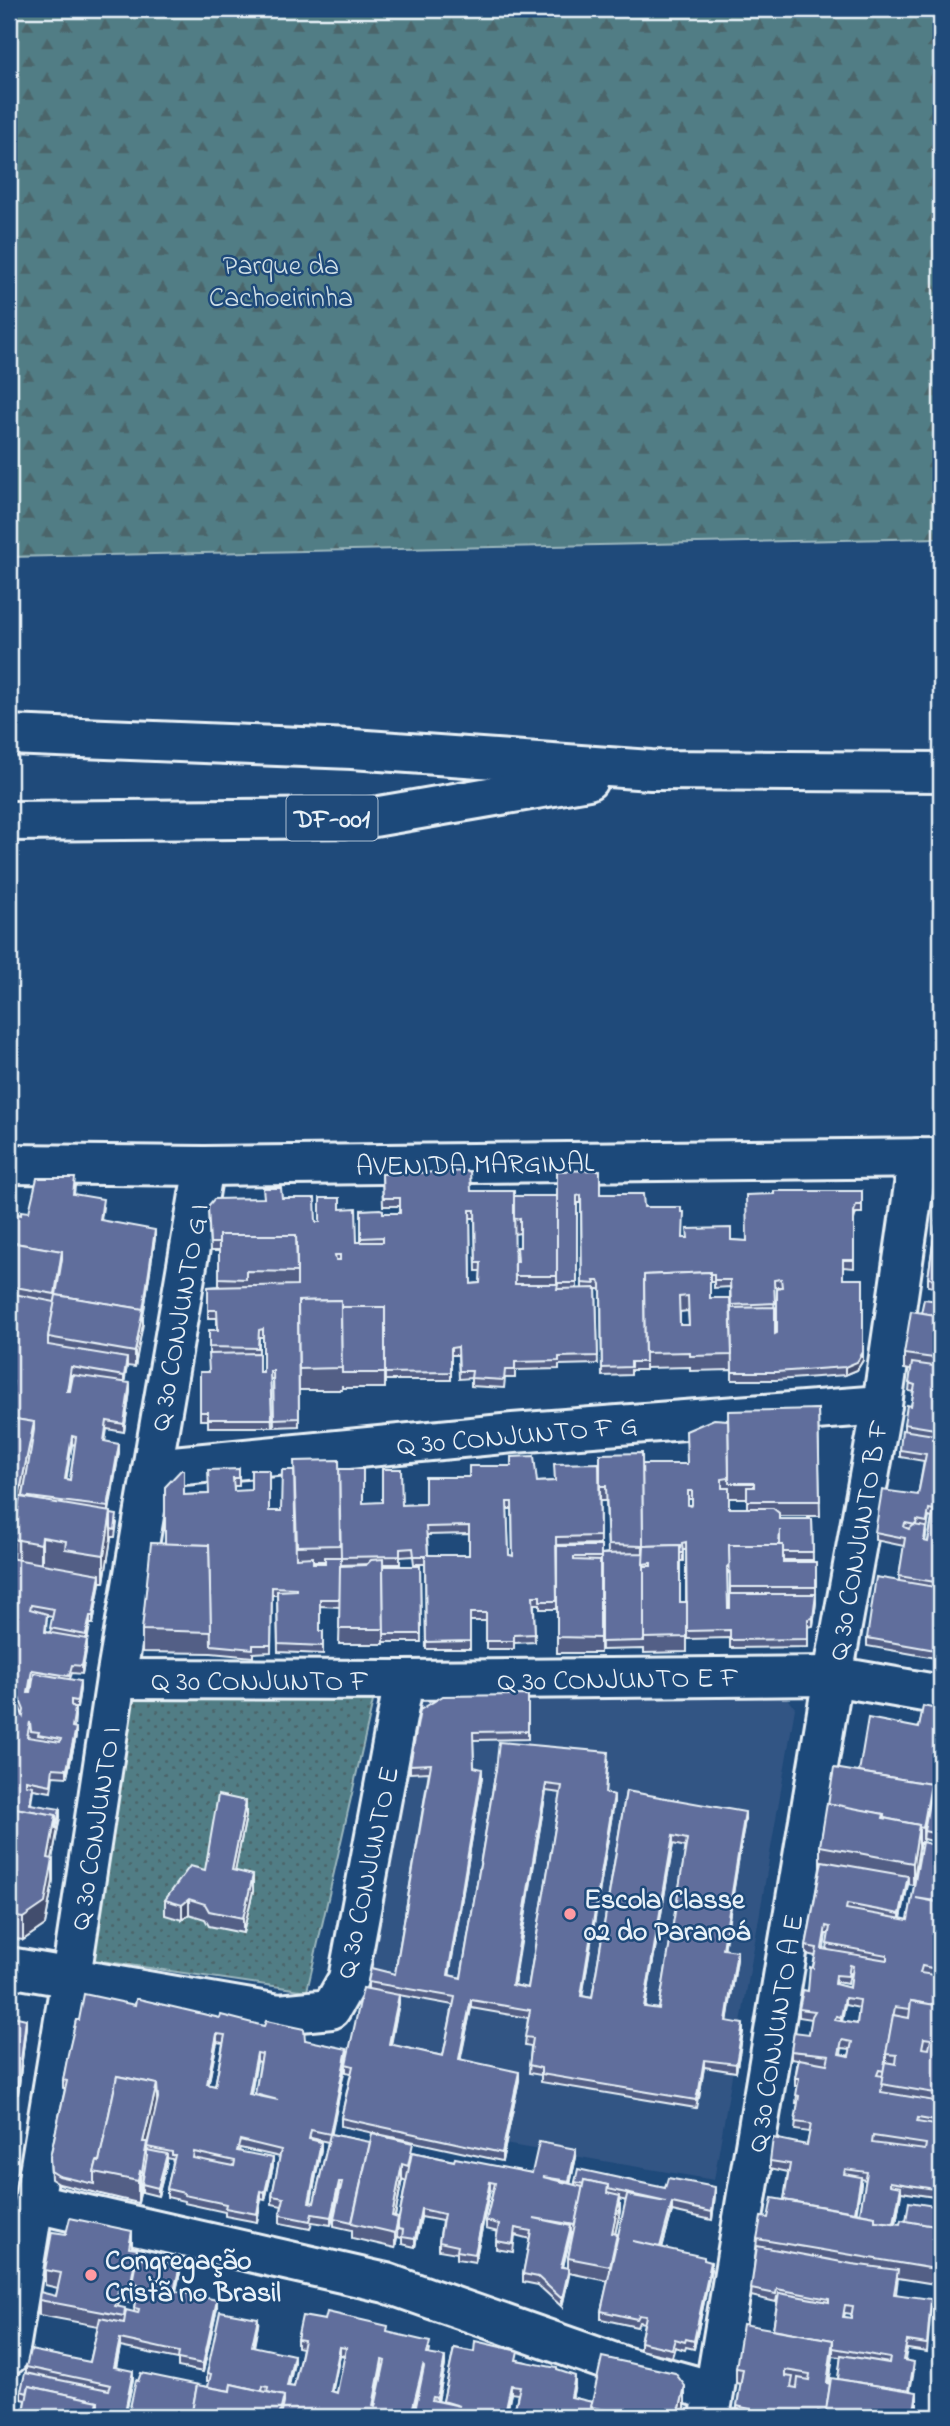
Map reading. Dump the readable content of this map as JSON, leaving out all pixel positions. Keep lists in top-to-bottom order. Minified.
{"streets":{"street":["DF-001","AVENIDA MARGINAL","Q 30 CONJUNTO G I","Q 30 CONJUNTO F G","Q 30 CONJUNTO B F","Q 30 CONJUNTO E F","Q 30 CONJUNTO F","Q 30 CONJUNTO I","Q 30 CONJUNTO E","Q 30 CONJUNTO A E"]},"crossings":[["AVENIDA MARGINAL","Q 30 CONJUNTO G I"],["AVENIDA MARGINAL","Q 30 CONJUNTO B F"],["Q 30 CONJUNTO G I","Q 30 CONJUNTO F G"],["Q 30 CONJUNTO G I","Q 30 CONJUNTO F"],["Q 30 CONJUNTO G I","Q 30 CONJUNTO I"],["Q 30 CONJUNTO F G","Q 30 CONJUNTO B F"],["Q 30 CONJUNTO B F","Q 30 CONJUNTO E F"],["Q 30 CONJUNTO B F","Q 30 CONJUNTO A E"],["Q 30 CONJUNTO E F","Q 30 CONJUNTO F"],["Q 30 CONJUNTO E F","Q 30 CONJUNTO E"],["Q 30 CONJUNTO E F","Q 30 CONJUNTO A E"],["Q 30 CONJUNTO F","Q 30 CONJUNTO I"],["Q 30 CONJUNTO F","Q 30 CONJUNTO E"],["Q 30 CONJUNTO I","Q 30 CONJUNTO E"]],"parks":["Parque da Cachoeirinha"],"places":["Escola Classe 02 do Paranoá","Congregação Cristã no Brasil"]}
